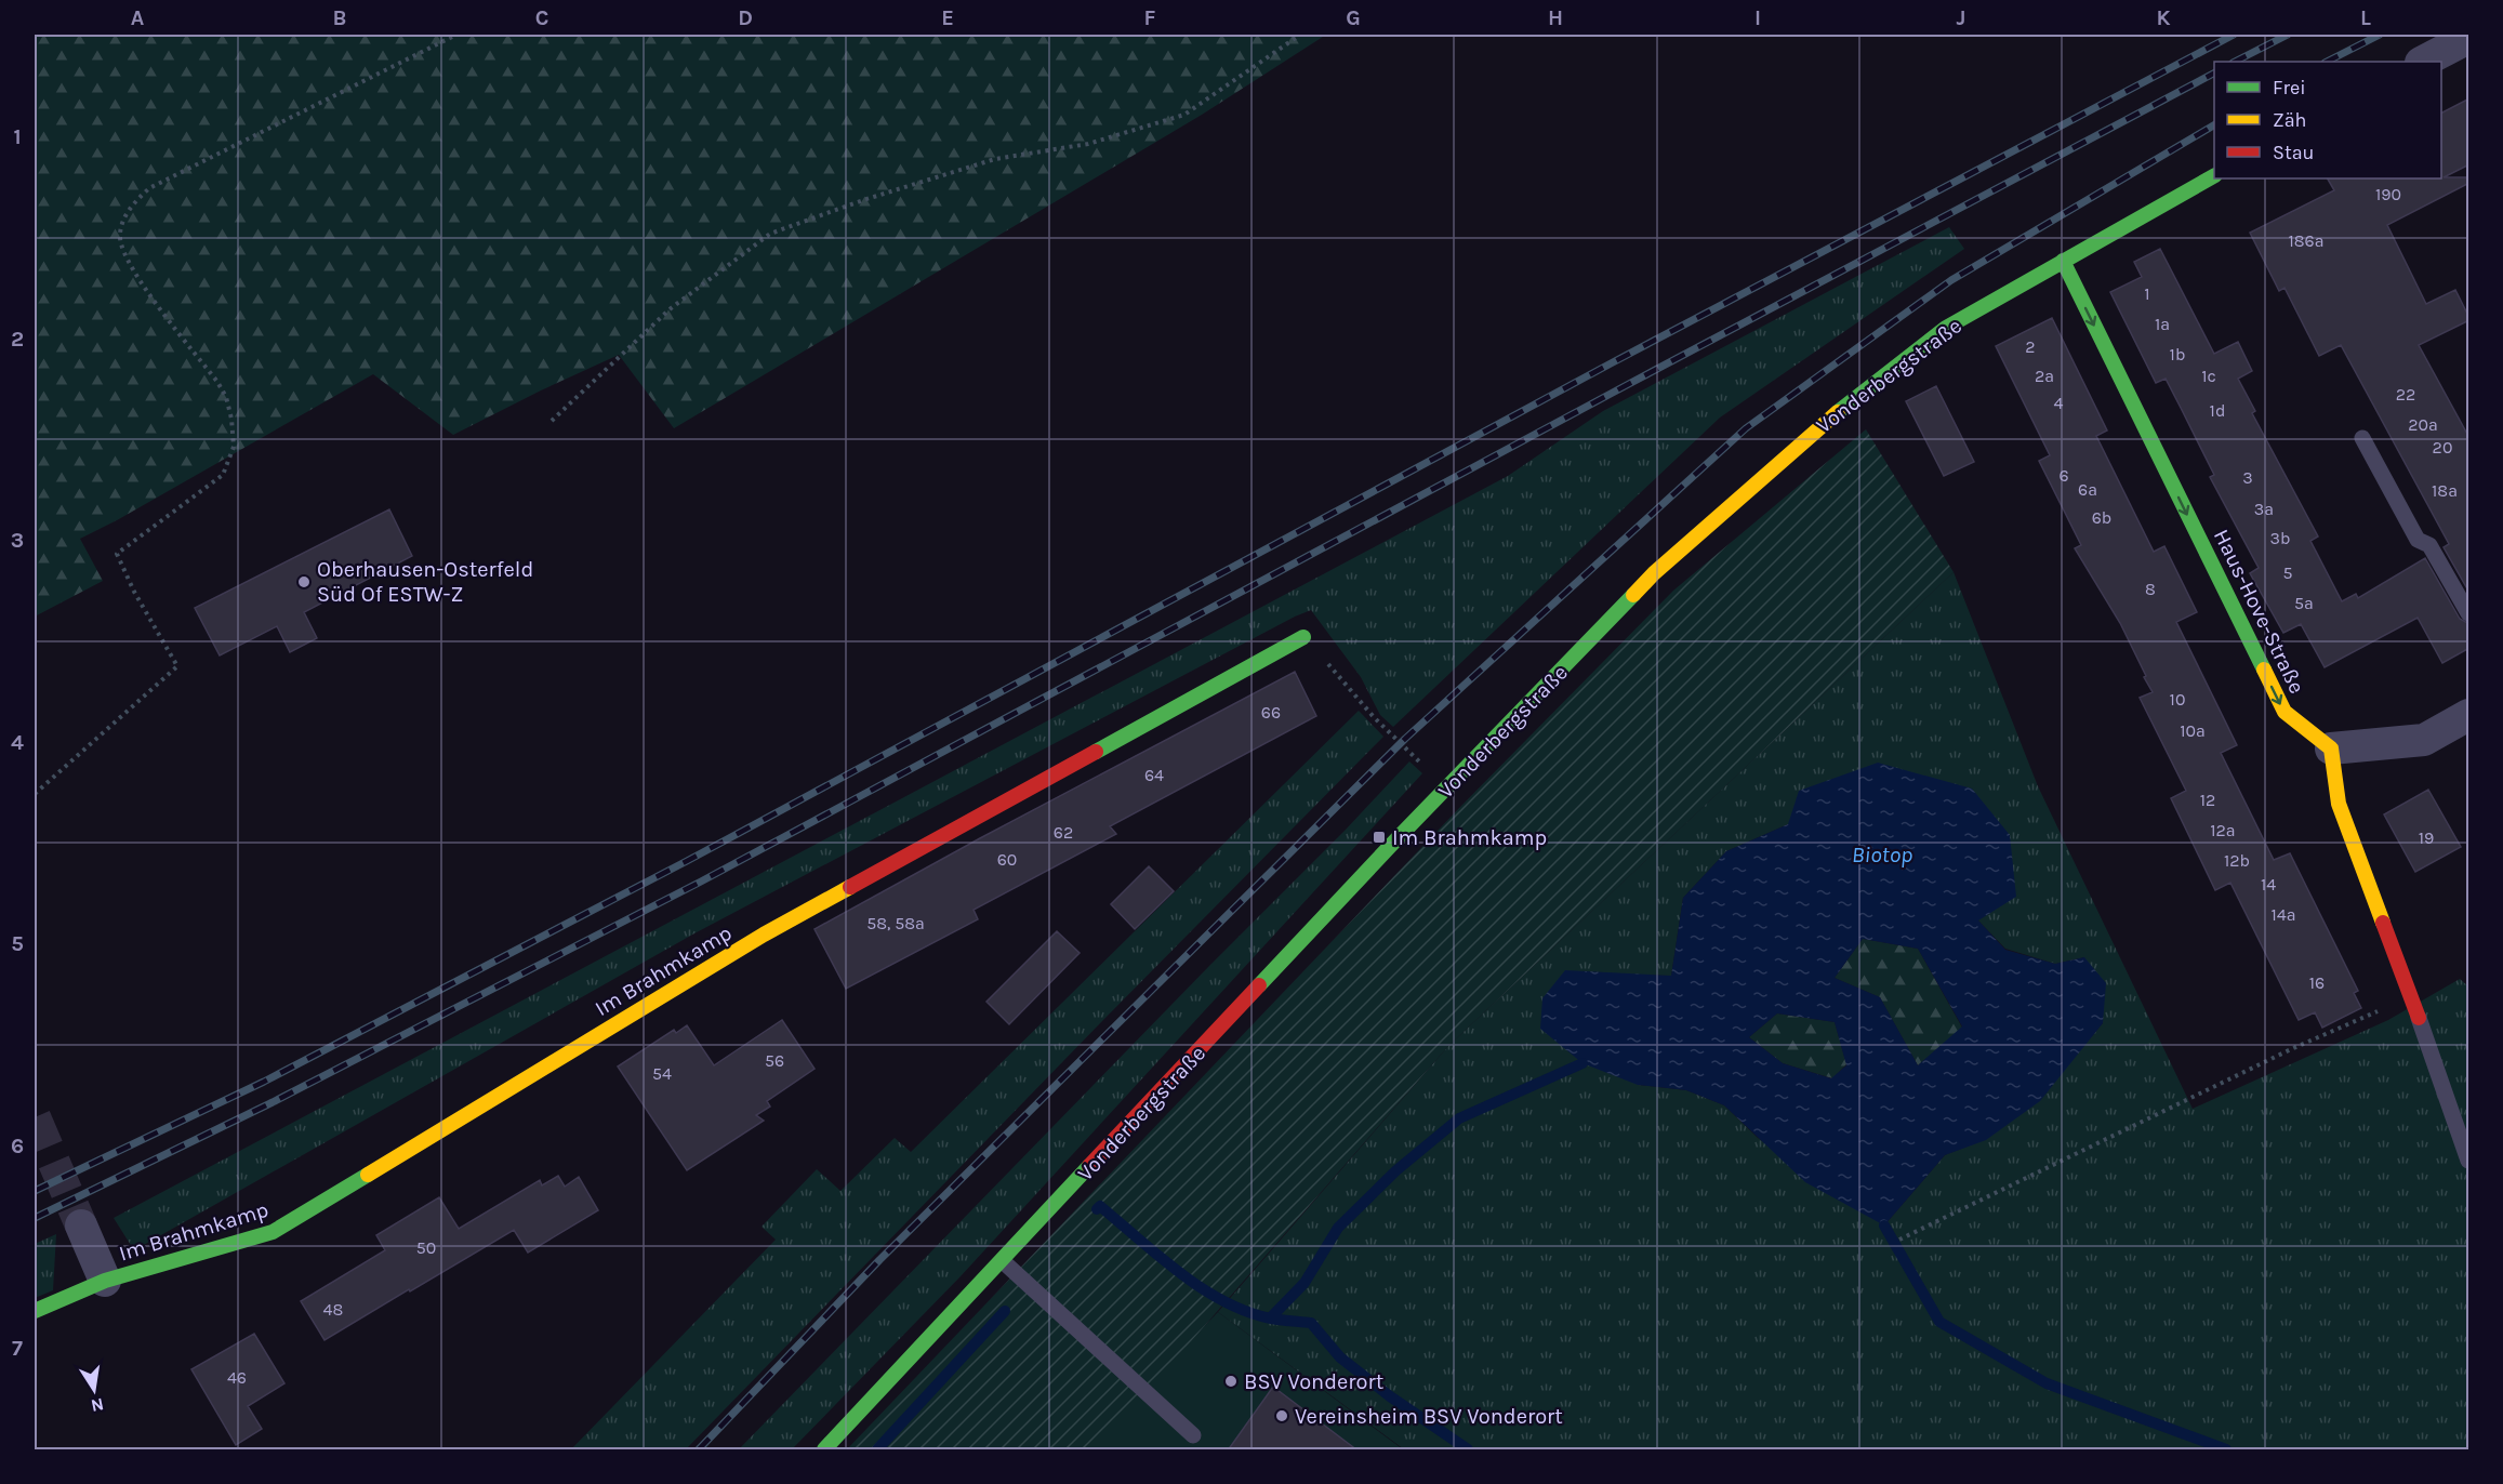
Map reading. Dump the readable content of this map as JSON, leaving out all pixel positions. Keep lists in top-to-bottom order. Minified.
{"streets":{"street":["Vonderbergstraße","Haus-Hove-Straße","Im Brahmkamp"]},"crossings":[["Vonderbergstraße","Haus-Hove-Straße"]],"one_way":["Haus-Hove-Straße"],"water":["Biotop"],"places":{"other":["Oberhausen-Osterfeld Süd Of ESTW-Z","BSV Vonderort","Vereinsheim BSV Vonderort"],"transit":["Im Brahmkamp"]},"house_numbers":["190","186a","1","1a","2","1b","2a","1c","22","4","1d","20a","20","6","3","6a","18a","3a","6b","3b","5","8","5a","10","66","10a","64","12","12a","62","19","60","12b","14","14a","58, 58a","16","56","54","50","48","46"],"legend":["Frei","Zäh","Stau"],"north":"bottom","grid":{"columns":["A","B","C","D","E","F","G","H","I","J","K","L"],"rows":["1","2","3","4","5","6","7"]}}
